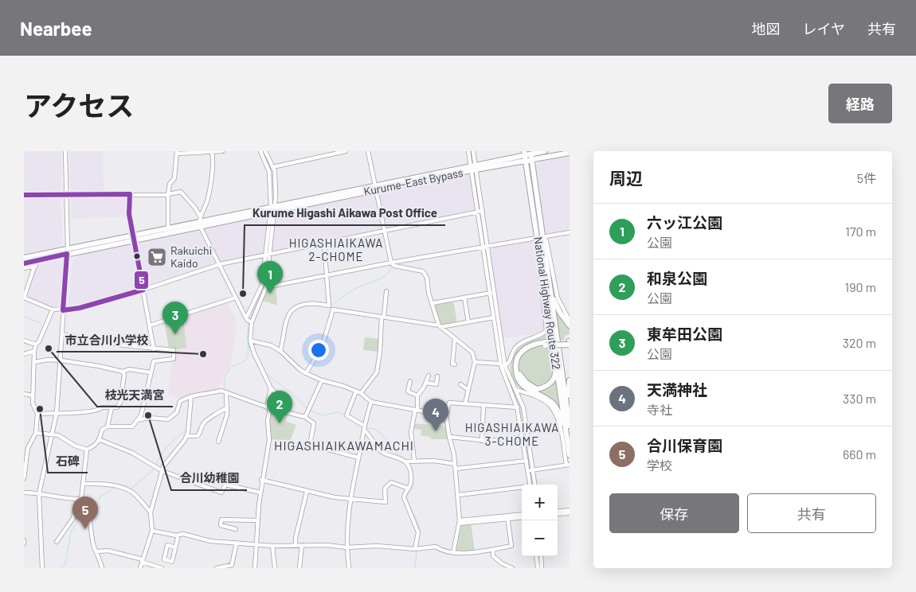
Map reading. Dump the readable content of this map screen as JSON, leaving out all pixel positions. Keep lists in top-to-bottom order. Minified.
{"streets":{"highway":["Kurume-East Bypass","National Highway Route 322"]},"crossings":[["Kurume-East Bypass","National Highway Route 322"]],"districts":["HIGASHIAIKAWA 2-CHOME","HIGASHIAIKAWA 3-CHOME","HIGASHIAIKAWAMACHI"],"places":{"supermarket":["Rakuichi Kaido"],"other":["Kurume Higashi Aikawa Post Office","枝光天満宮","市立合川小学校","石碑","合川幼稚園"]},"lines":["transit line 5"],"page":{"header":"Nearbee","nav":["地図","レイヤ","共有"],"title":"アクセス","buttons":["経路",["保存","共有"]],"heading":["周辺","5件"],"list":[{"mark":"1","name":"六ッ江公園","note":"公園","value":"170 m"},{"mark":"2","name":"和泉公園","note":"公園","value":"190 m"},{"mark":"3","name":"東牟田公園","note":"公園","value":"320 m"},{"mark":"4","name":"天満神社","note":"寺社","value":"330 m"},{"mark":"5","name":"合川保育園","note":"学校","value":"660 m"}],"pins":["1","3","2","4","5"],"map_buttons":["+","−"]}}
